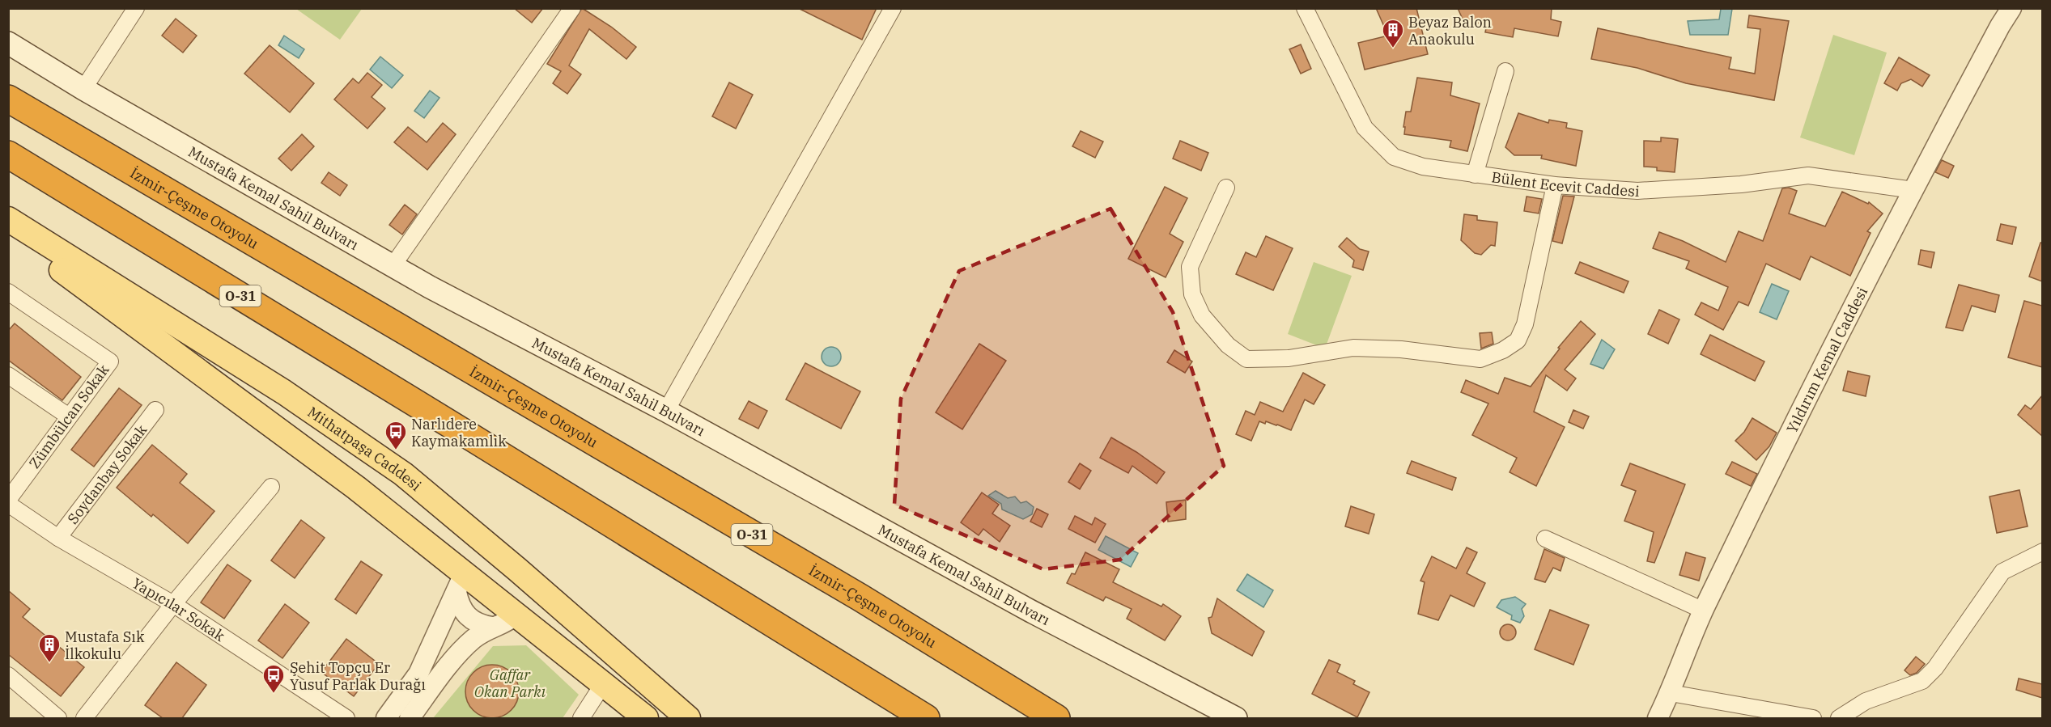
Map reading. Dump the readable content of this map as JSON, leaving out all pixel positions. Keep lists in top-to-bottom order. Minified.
{"streets":{"highway":["İzmir-Çeşme Otoyolu","O-31"],"main road":["Mustafa Kemal Sahil Bulvarı","Mithatpaşa Caddesi"],"street":["Bülent Ecevit Caddesi","Yıldırım Kemal Caddesi","Zümbülcan Sokak","Soydanbay Sokak","Yapıcılar Sokak"]},"crossings":[["Bülent Ecevit Caddesi","Yıldırım Kemal Caddesi"],["Zümbülcan Sokak","Yapıcılar Sokak"],["Soydanbay Sokak","Yapıcılar Sokak"]],"parks":["Gaffar Okan Parkı"],"places":{"building":["Beyaz Balon Anaokulu","Mustafa Sık İlkokulu"],"bus stop":["Narlıdere Kaymakamlık","Şehit Topçu Er Yusuf Parlak Durağı"]}}
